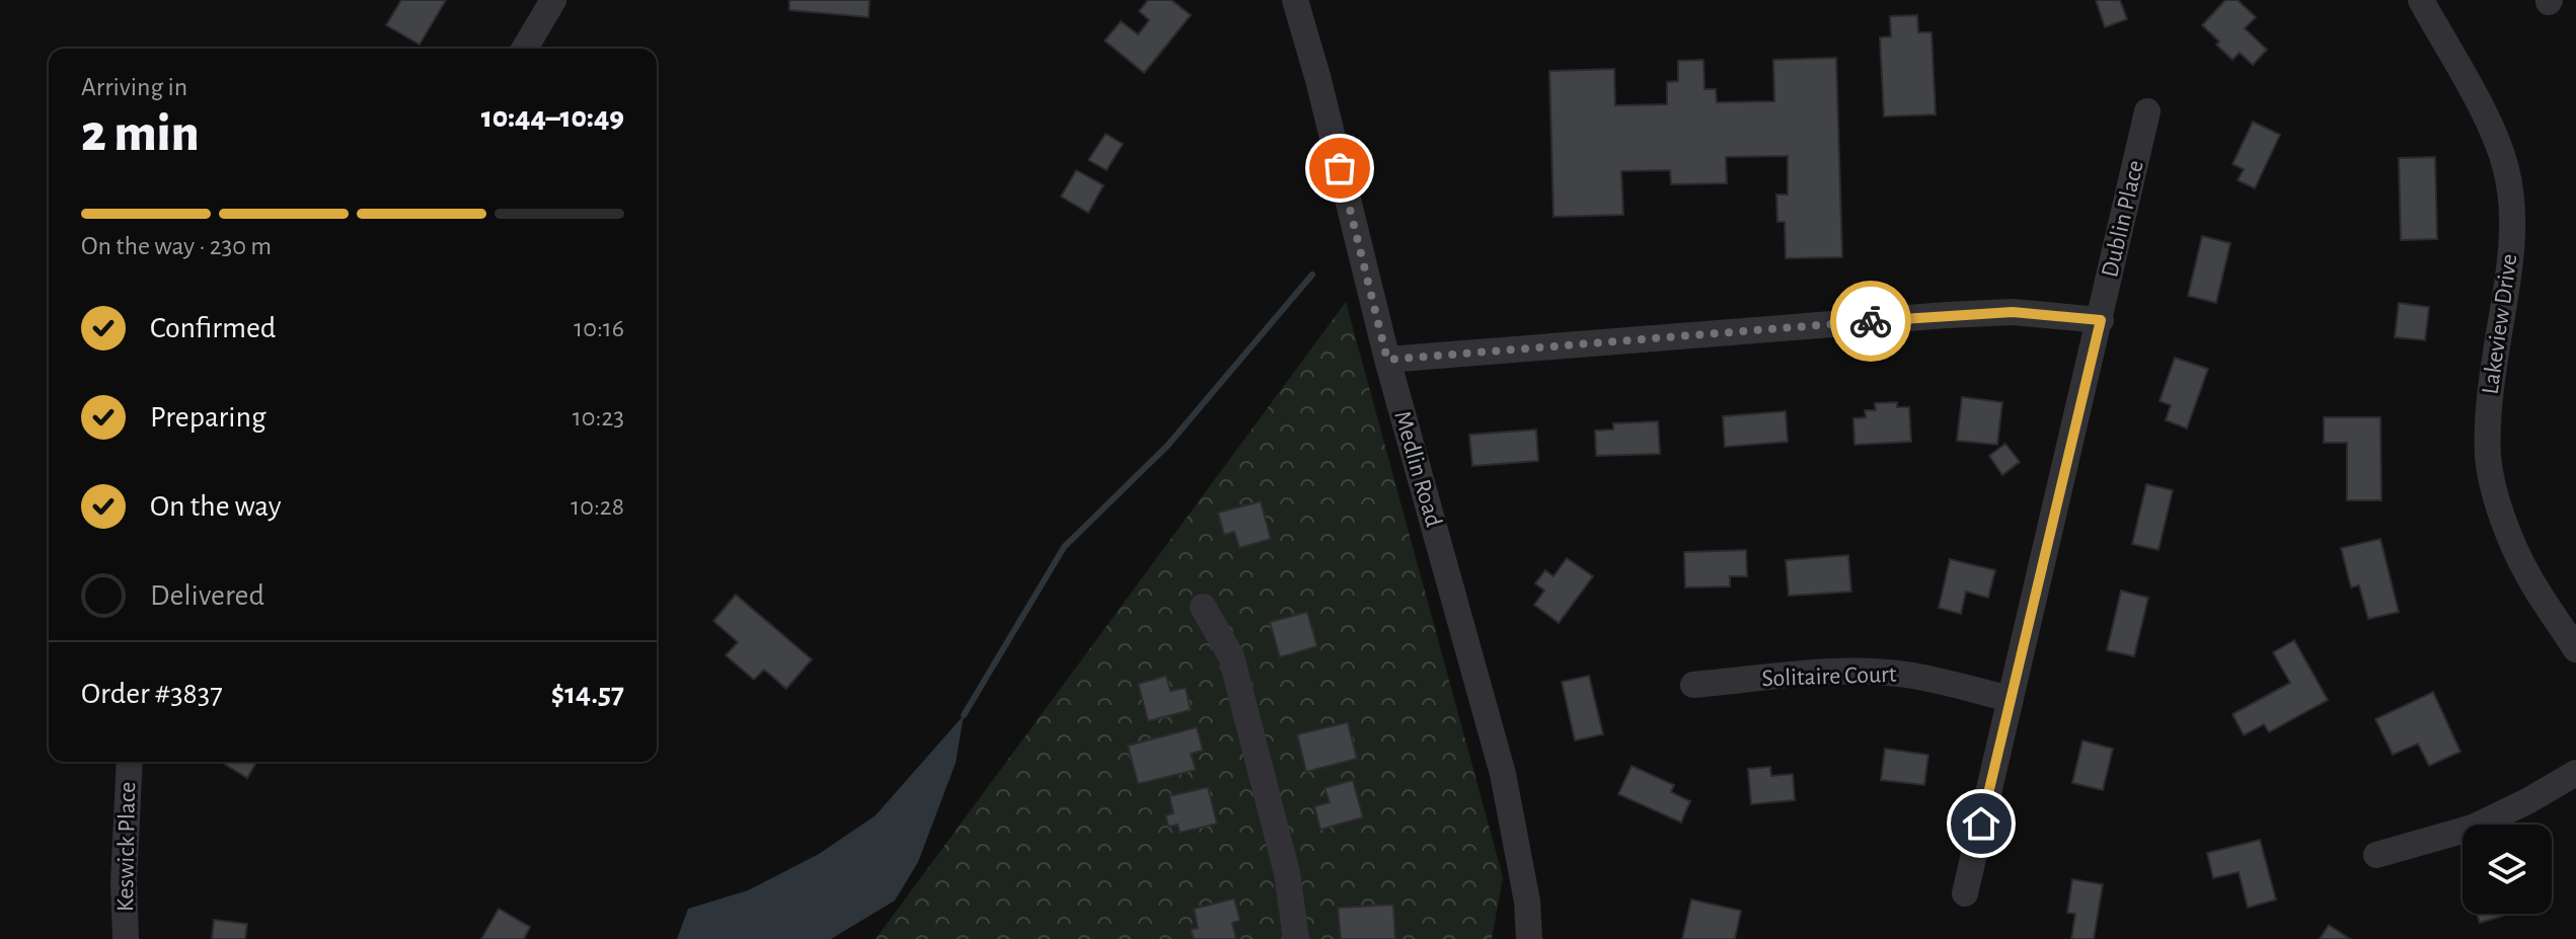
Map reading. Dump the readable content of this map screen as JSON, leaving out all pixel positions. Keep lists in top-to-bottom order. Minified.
{"streets":{"street":["Dublin Place","Lakeview Drive","Medlin Road","Solitaire Court","Keswick Place"]},"crossings":[["Dublin Place","Solitaire Court"]],"page":{"heading":["2 min","Arriving in","10:44–10:49"],"panel":["Order #3837","$14.57"],"bar":"On the way · 230 m","list":[["Confirmed","10:16"],["Preparing","10:23"],["On the way","10:28"],"Delivered"]}}
